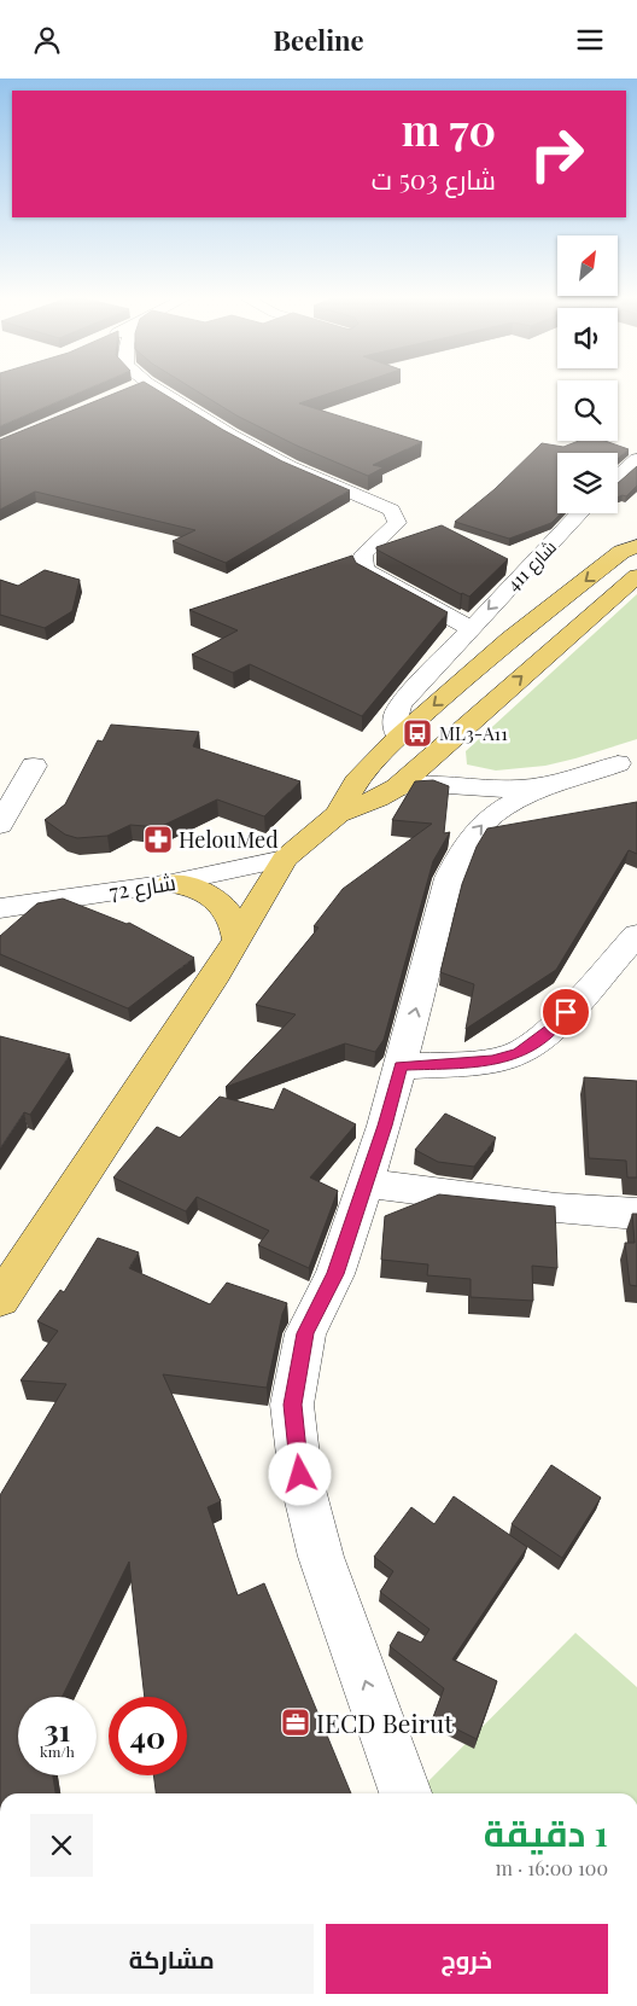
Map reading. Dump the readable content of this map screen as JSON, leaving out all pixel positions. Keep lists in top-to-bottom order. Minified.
{"streets":{"street":["شارع 411","شارع 72"]},"one_way":["شارع 411"],"places":{"bus stop":["ML3-A11"],"pharmacy":["HelouMed"],"office":["IECD Beirut"]},"north":"top right","page":{"header":"Beeline","turn":["70 m","شارع 503 ت"],"speed":"31 km/h","limit":"40","heading":["1 دقيقة","100 m · 16:00"],"buttons":["خروج","مشاركة"]}}
